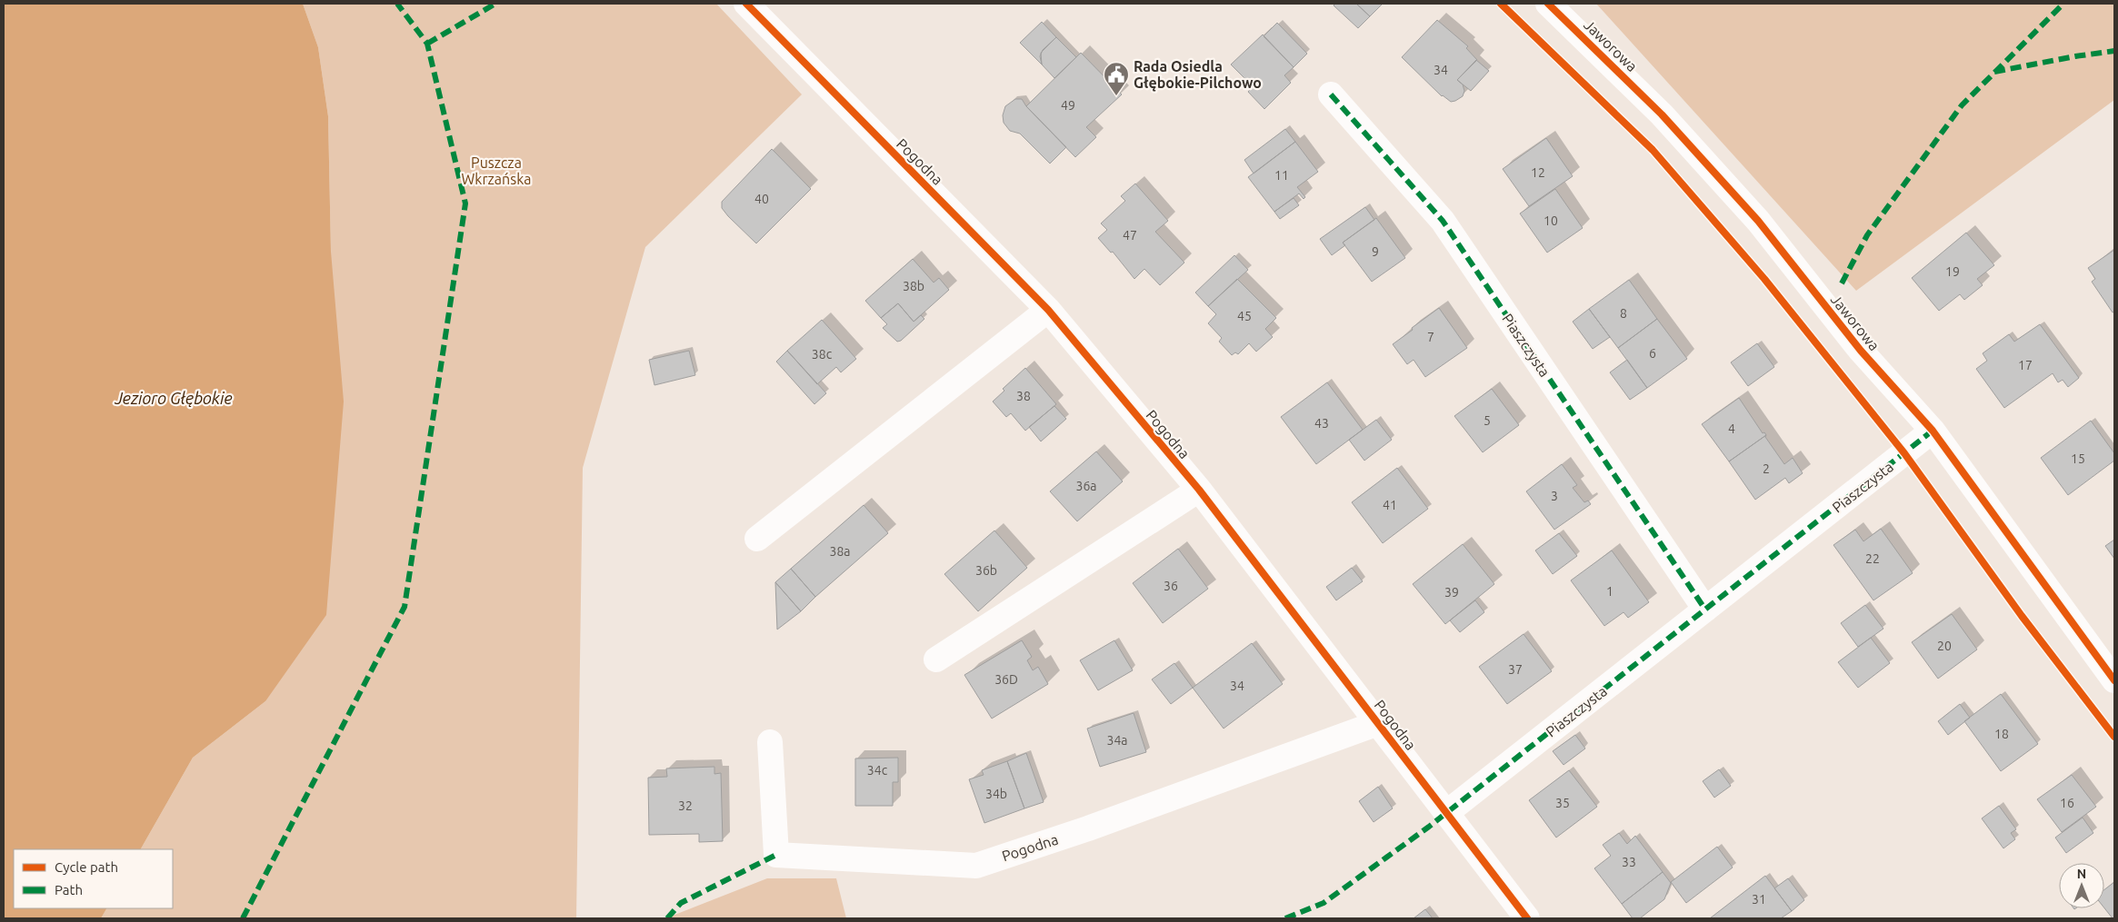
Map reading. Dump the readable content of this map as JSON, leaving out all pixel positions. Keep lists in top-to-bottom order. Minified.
{"streets":{"street":["Jaworowa","Pogodna","Piaszczysta"]},"crossings":[["Jaworowa","Piaszczysta"],["Pogodna","Piaszczysta"]],"water":["Jezioro Głębokie"],"parks":["Puszcza Wkrzańska"],"places":{"public building":["Rada Osiedla Głębokie-Pilchowo"]},"house_numbers":["34","49","12","11","40","10","47","9","19","38b","8","45","7","6","38c","17","38","5","43","4","15","2","36a","3","41","38a","22","36b","36","1","39","20","37","36D","34","18","34a","34c","34b","35","16","32","33","31"],"legend":["Cycle path","Path"],"north":"top"}
